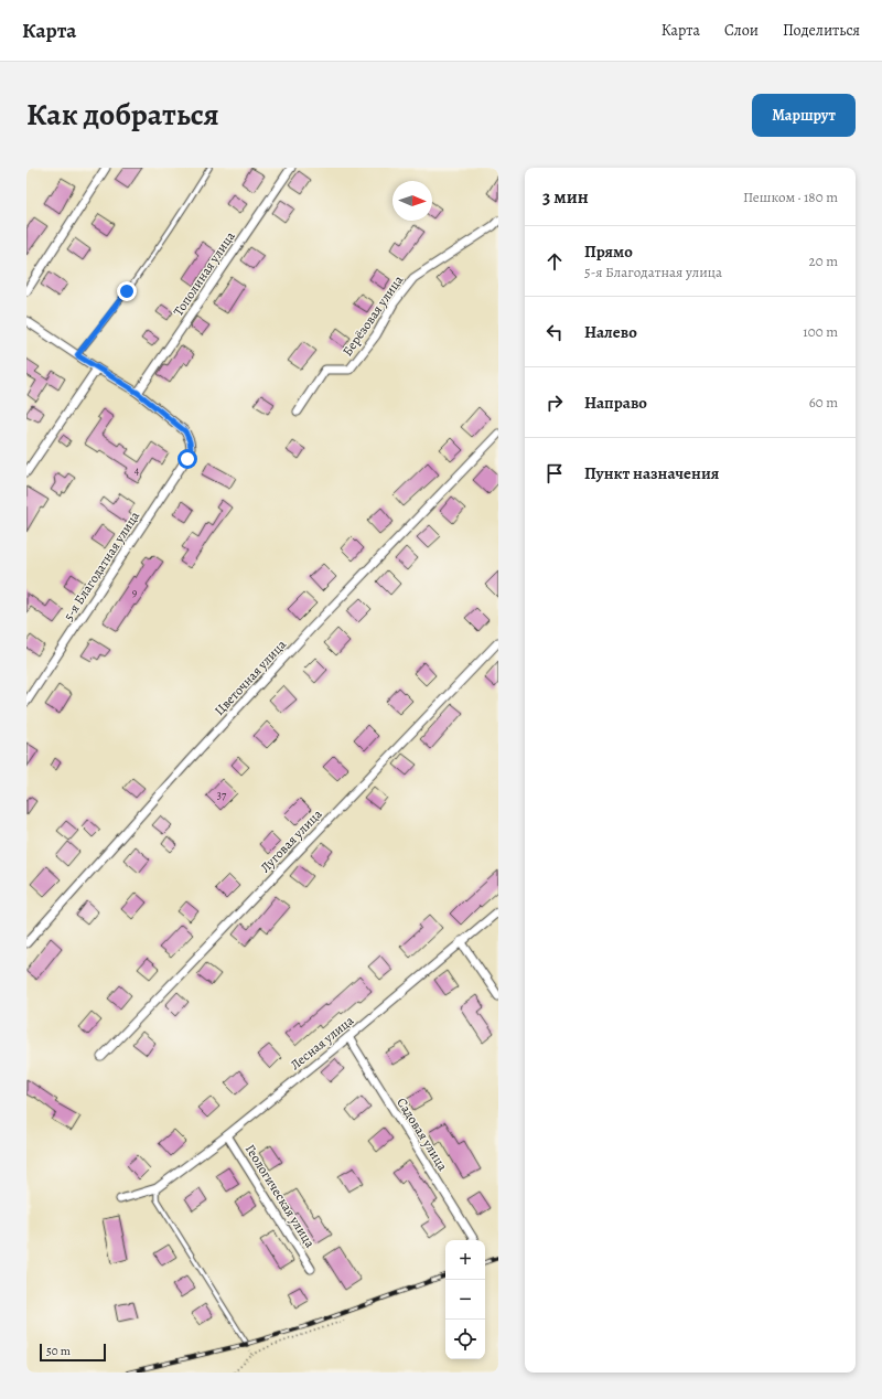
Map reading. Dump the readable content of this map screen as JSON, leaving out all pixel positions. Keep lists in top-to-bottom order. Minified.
{"streets":{"street":["Тополиная улица","Берёзовая улица","5-я Благодатная улица","Цветочная улица","Луговая улица","Лесная улица","Садовая улица","Геологическая улица"]},"crossings":[["Тополиная улица","5-я Благодатная улица"],["Лесная улица","Садовая улица"],["Лесная улица","Геологическая улица"]],"house_numbers":["4","9","37"],"scale_bar":"50 m","north":"right","page":{"header":"Карта","nav":["Карта","Слои","Поделиться"],"title":"Как добраться","buttons":"Маршрут","heading":["3 мин","Пешком · 180 m"],"list":[["Прямо","5-я Благодатная улица","20 m"],["Налево","100 m"],["Направо","60 m"],"Пункт назначения"],"map_buttons":["+","−"],"scale":"50 m"}}
